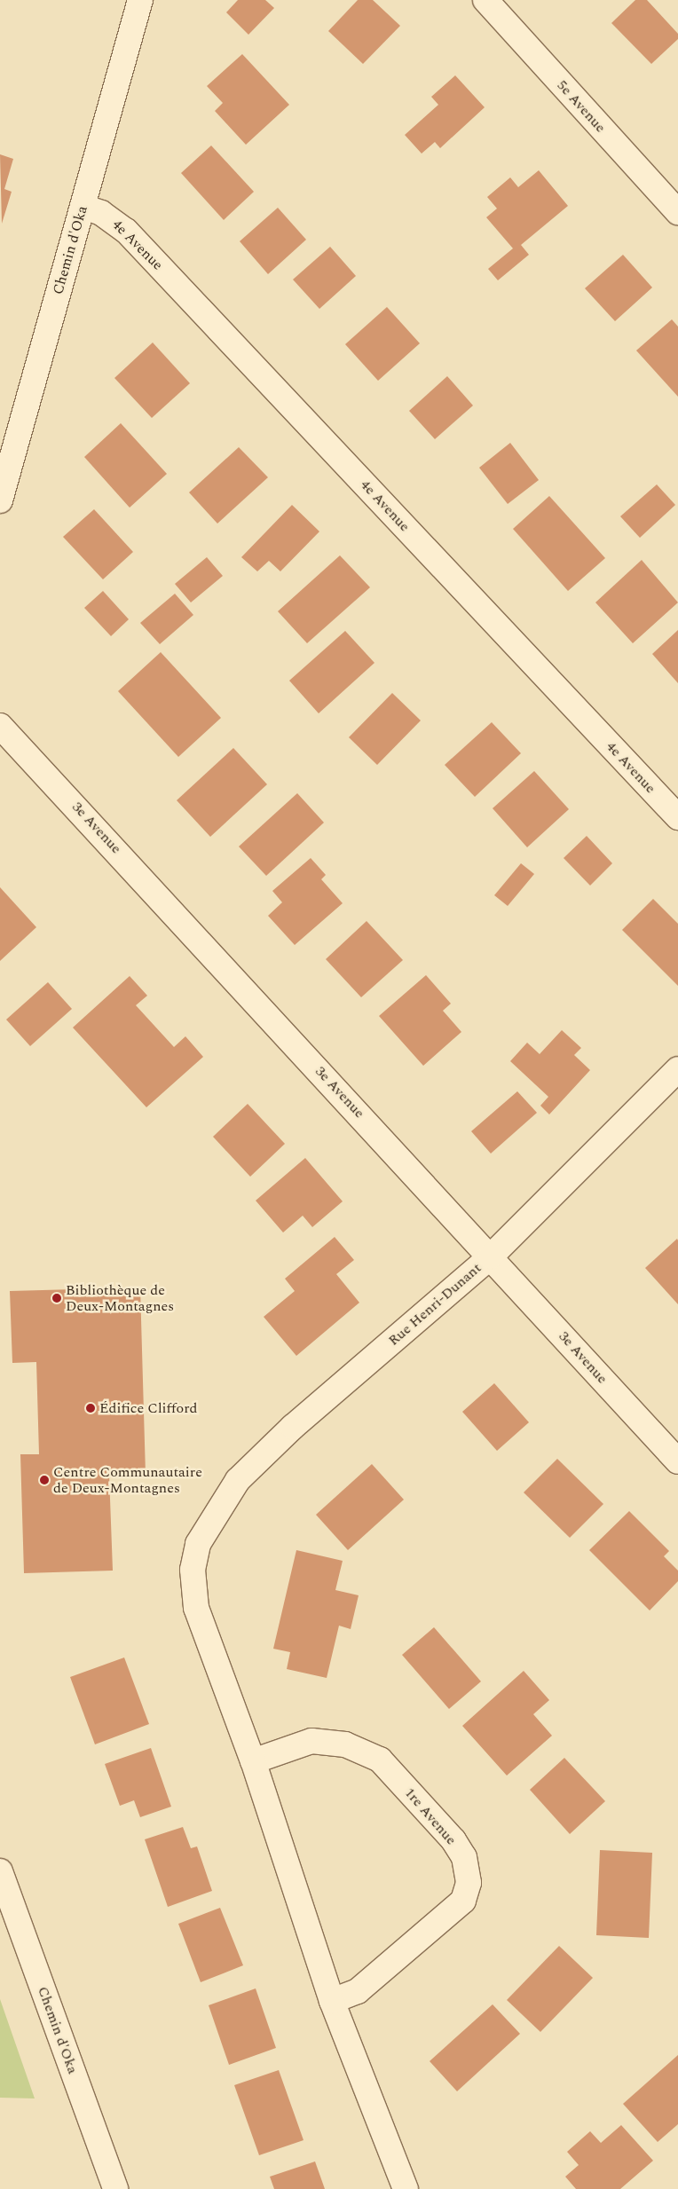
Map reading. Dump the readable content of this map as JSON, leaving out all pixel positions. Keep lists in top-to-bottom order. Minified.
{"streets":{"street":["5e Avenue","4e Avenue","Chemin d'Oka","3e Avenue","Rue Henri-Dunant","1re Avenue"]},"crossings":[["4e Avenue","Chemin d'Oka"],["3e Avenue","Rue Henri-Dunant"],["Rue Henri-Dunant","1re Avenue"]],"places":["Bibliothèque de Deux-Montagnes","Édifice Clifford","Centre Communautaire de Deux-Montagnes"]}
